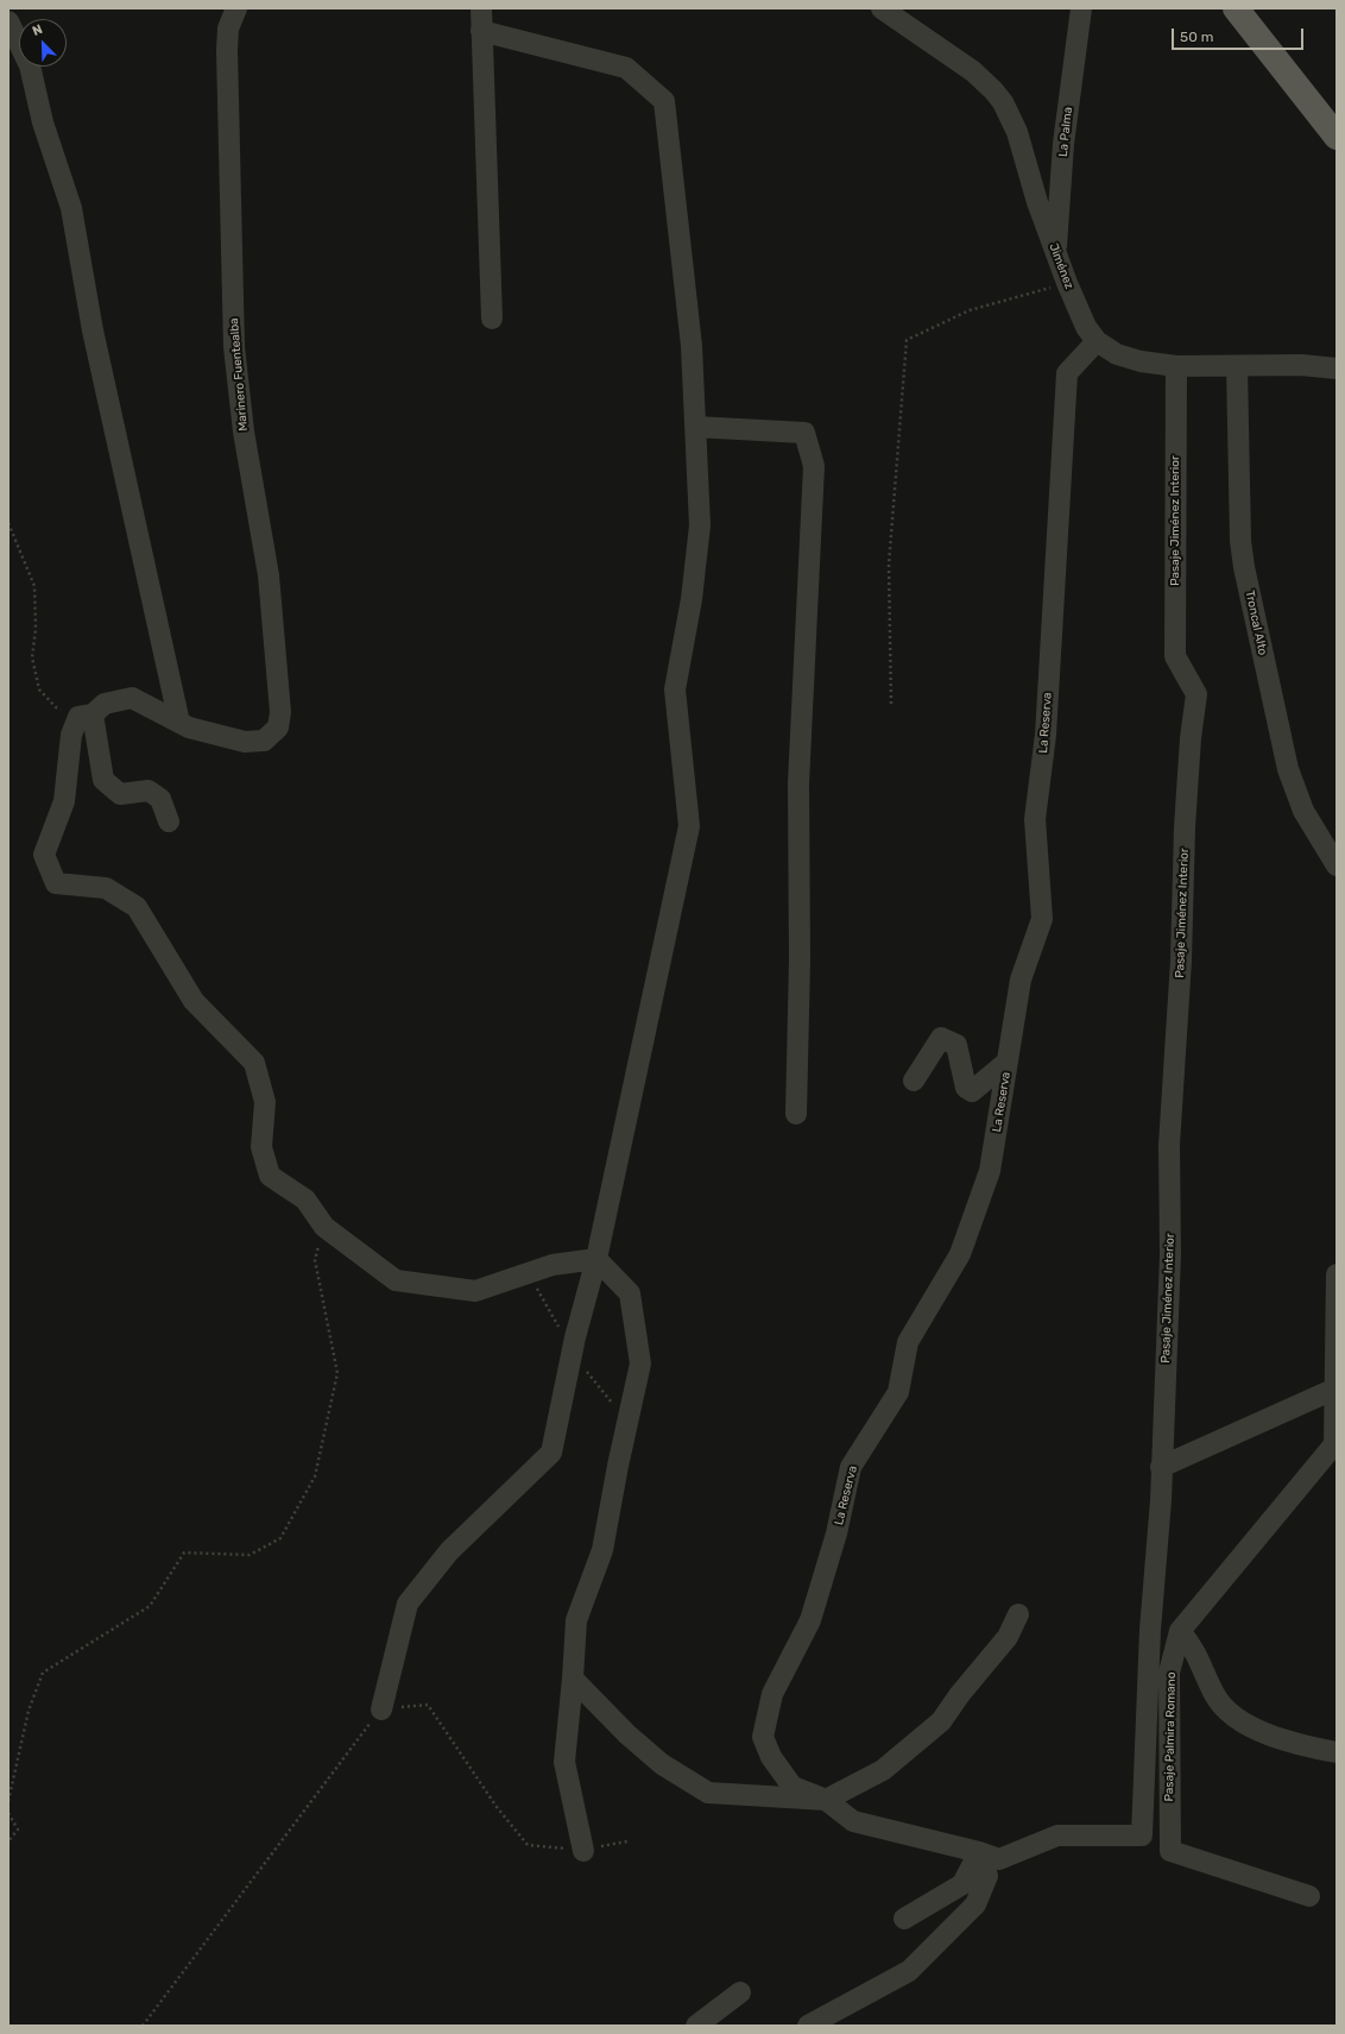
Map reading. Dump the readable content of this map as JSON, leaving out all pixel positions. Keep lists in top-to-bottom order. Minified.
{"streets":{"street":["La Palma","Jiménez","Marinero Fuentealba","Pasaje Jiménez Interior","Troncal Alto","La Reserva","Pasaje Palmira Romano"]},"crossings":[["La Palma","Jiménez"],["Jiménez","Pasaje Jiménez Interior"],["Jiménez","Troncal Alto"],["Jiménez","La Reserva"],["Pasaje Jiménez Interior","La Reserva"]],"scale_bar":"50 m","north":"top left"}
